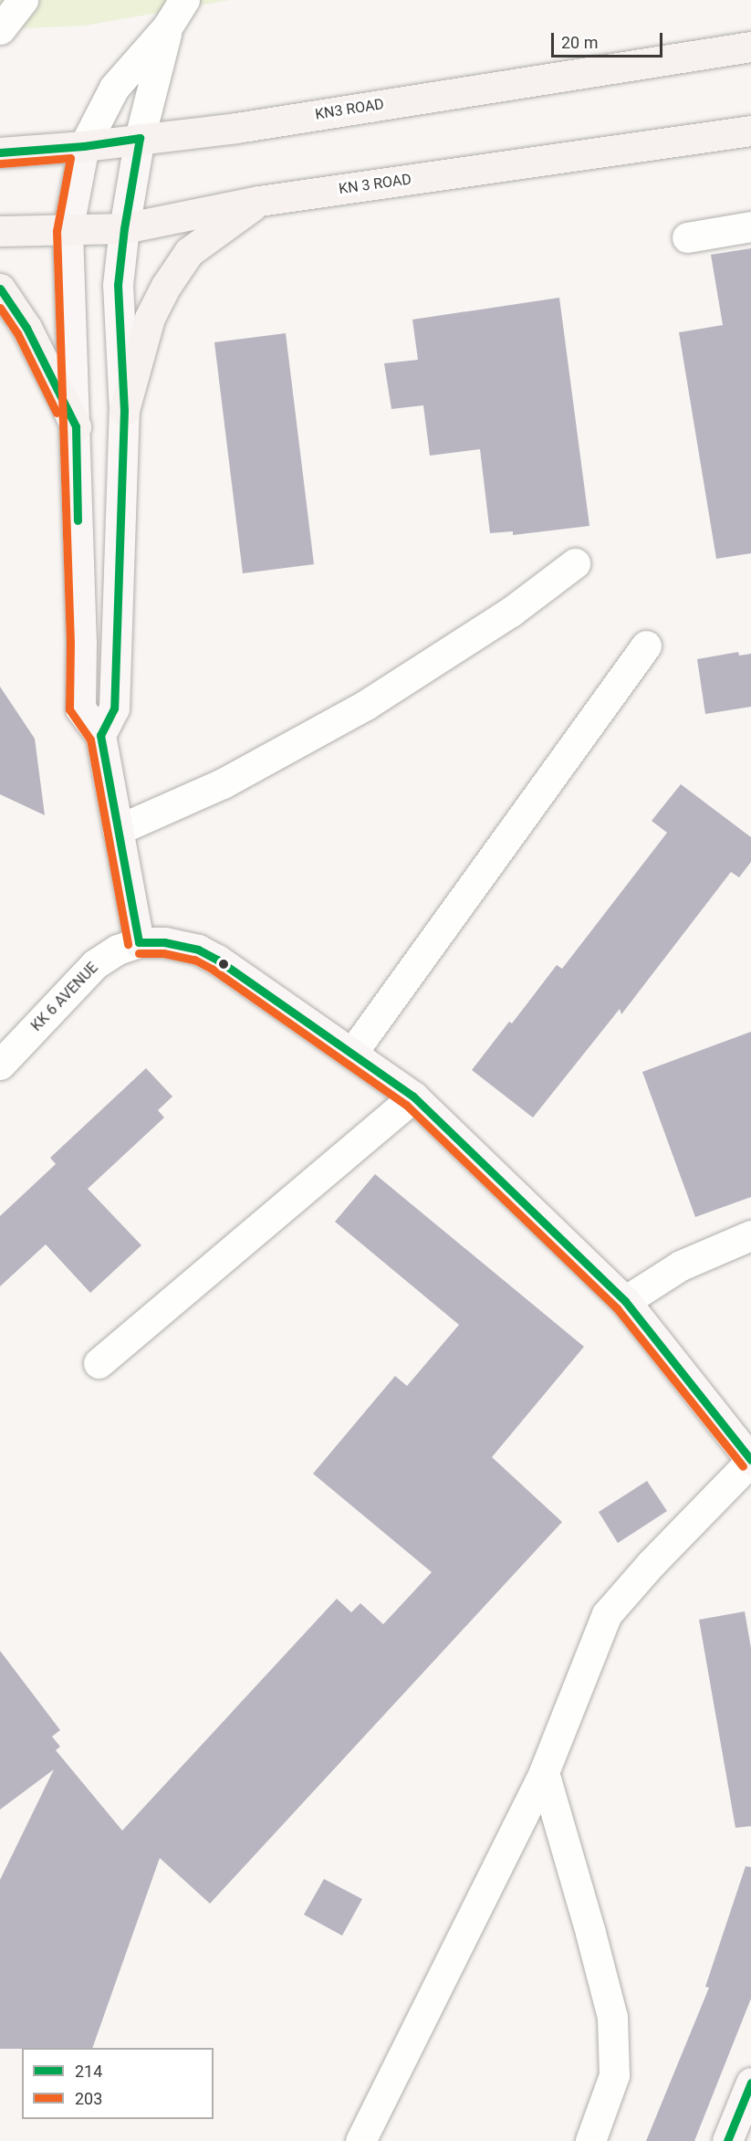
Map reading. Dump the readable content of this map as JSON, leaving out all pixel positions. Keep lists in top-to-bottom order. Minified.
{"streets":{"highway":["KN3 ROAD","KN 3 ROAD"],"main road":["KK 6 AVENUE"]},"lines":["transit line 214","transit line 203"],"legend":["214","203"],"scale_bar":"20 m"}
